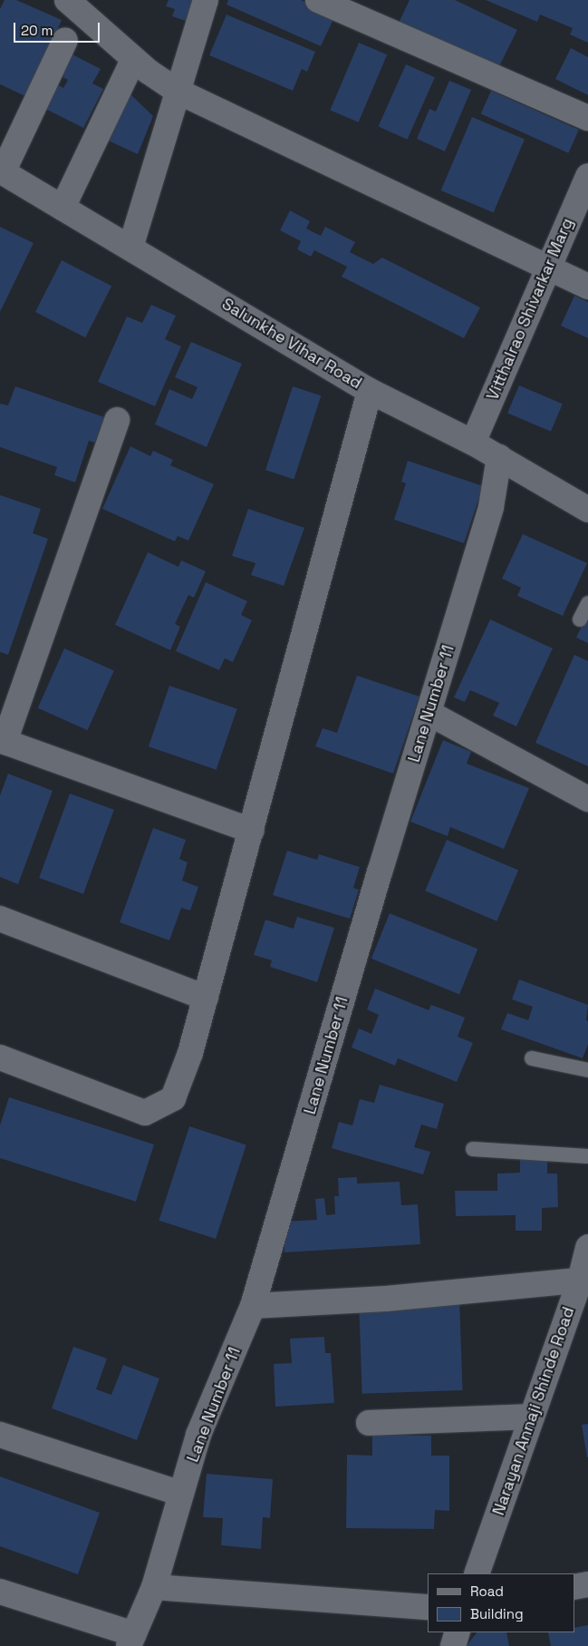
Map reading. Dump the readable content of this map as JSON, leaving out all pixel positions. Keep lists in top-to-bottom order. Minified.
{"streets":{"street":["Vitthalrao Shivarkar Marg","Salunkhe Vihar Road","Lane Number 11","Narayan Annaji Shinde Road"]},"crossings":[["Vitthalrao Shivarkar Marg","Salunkhe Vihar Road"],["Salunkhe Vihar Road","Lane Number 11"]],"legend":["Road","Building"],"scale_bar":"20 m"}
